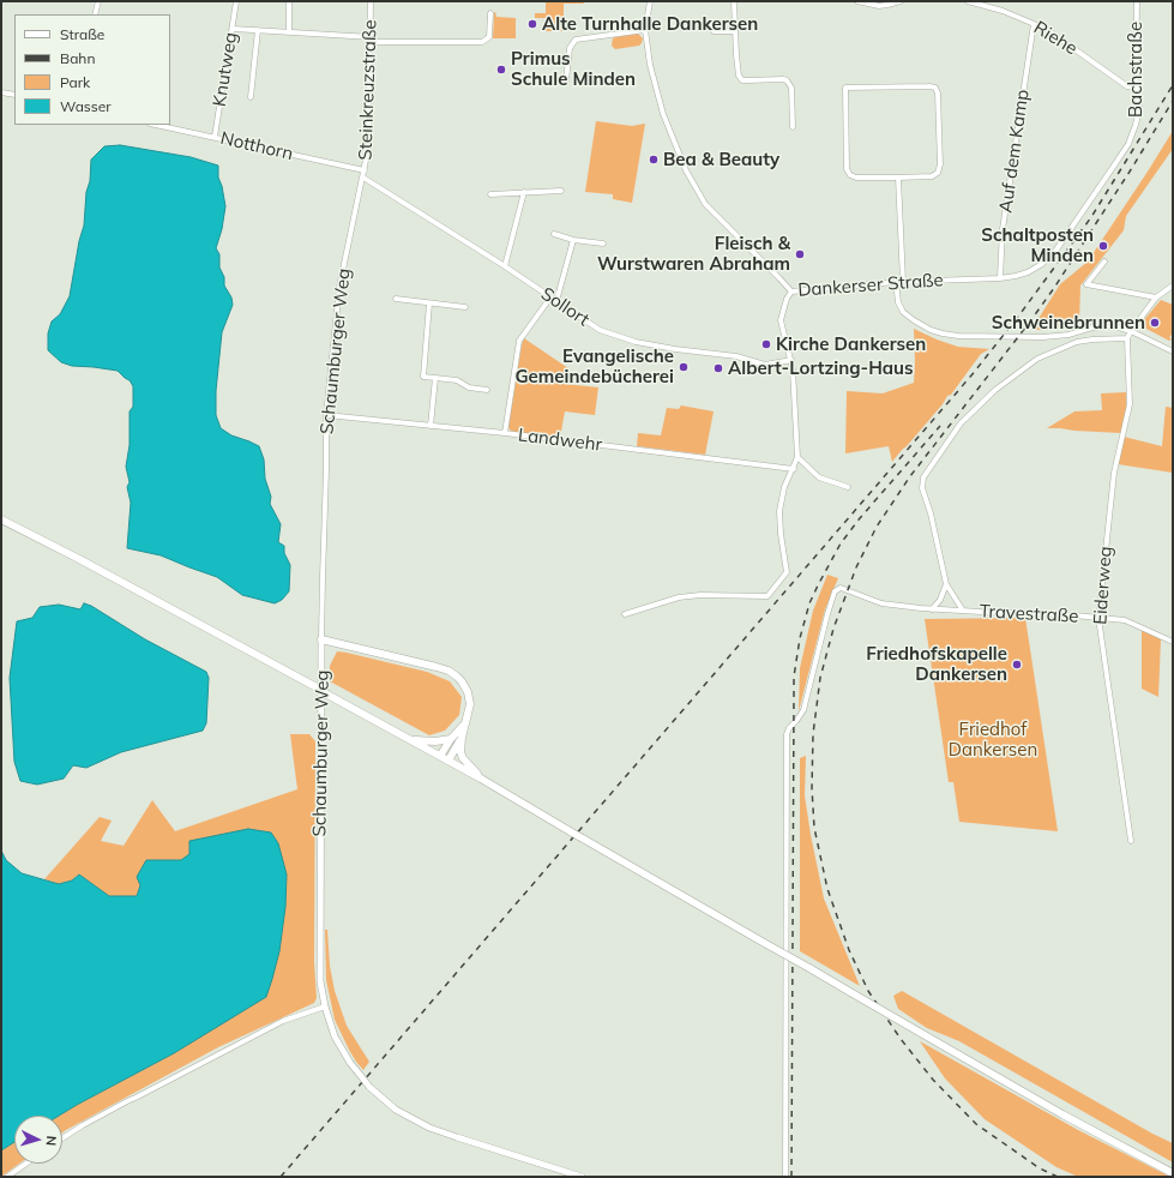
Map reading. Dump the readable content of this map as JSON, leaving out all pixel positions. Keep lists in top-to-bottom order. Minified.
{"streets":{"street":["Riehe","Knutweg","Bachstraße","Steinkreuzstraße","Notthorn","Auf dem Kamp","Dankerser Straße","Sollort","Schaumburger Weg","Landwehr","Eiderweg","Travestraße"]},"crossings":[["Riehe","Bachstraße"],["Riehe","Auf dem Kamp"],["Knutweg","Notthorn"],["Bachstraße","Auf dem Kamp"],["Bachstraße","Dankerser Straße"],["Steinkreuzstraße","Notthorn"],["Steinkreuzstraße","Sollort"],["Steinkreuzstraße","Schaumburger Weg"],["Auf dem Kamp","Dankerser Straße"],["Sollort","Schaumburger Weg"],["Schaumburger Weg","Landwehr"],["Eiderweg","Travestraße"]],"parks":["Friedhof Dankersen"],"places":["Alte Turnhalle Dankersen","Primus Schule Minden","Bea & Beauty","Schaltposten Minden","Fleisch & Wurstwaren Abraham","Schweinebrunnen","Kirche Dankersen","Evangelische Gemeindebücherei","Albert-Lortzing-Haus","Friedhofskapelle Dankersen"],"legend":["Straße","Bahn","Park","Wasser"],"north":"right"}
